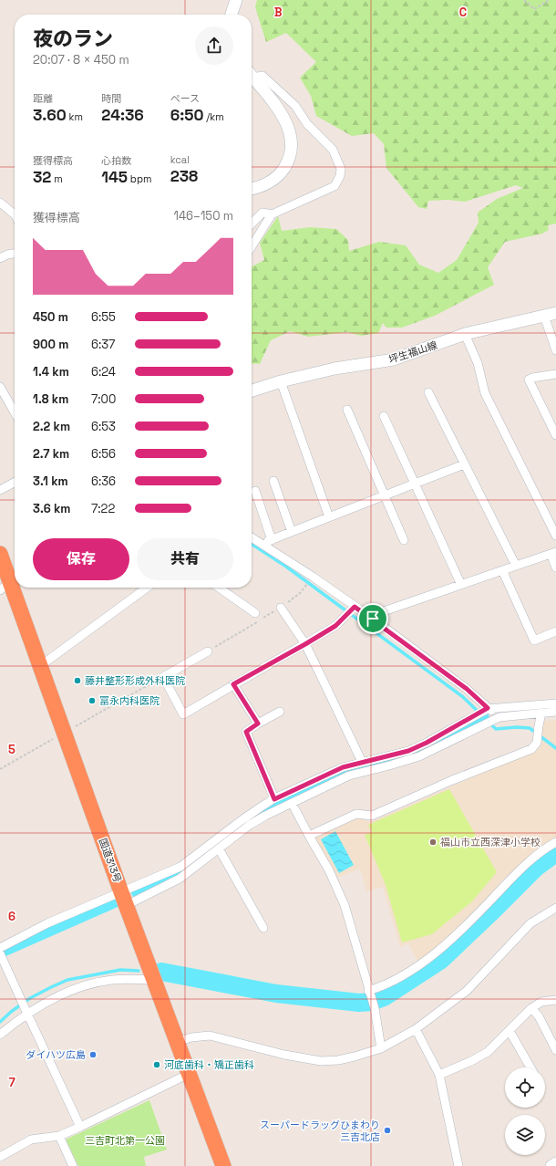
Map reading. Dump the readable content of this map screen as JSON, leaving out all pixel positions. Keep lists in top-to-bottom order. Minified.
{"streets":{"highway":["国道313号"],"main road":["坪生福山線"]},"parks":["三吉町北第一公園"],"places":["藤井整形形成外科医院","冨永内科医院","福山市立西深津小学校","ダイハツ広島","河底歯科・矯正歯科","スーパードラッグひまわり 三吉北店"],"page":{"heading":["夜のラン","20:07 · 8 × 450 m"],"stats":[["距離","3.60 km"],["時間","24:36"],["ペース","6:50 /km"],["獲得標高","32 m"],["心拍数","145 bpm"],["kcal","238"]],"chart":["獲得標高","146–150 m"],"list":[{"name":"450 m","note":"6:55"},{"name":"900 m","note":"6:37"},{"name":"1.4 km","note":"6:24"},{"name":"1.8 km","note":"7:00"},{"name":"2.2 km","note":"6:53"},{"name":"2.7 km","note":"6:56"},{"name":"3.1 km","note":"6:36"},{"name":"3.6 km","note":"7:22"}],"buttons":["保存","共有"]},"grid":{"columns":["B","C"],"rows":["5","6","7"]}}
